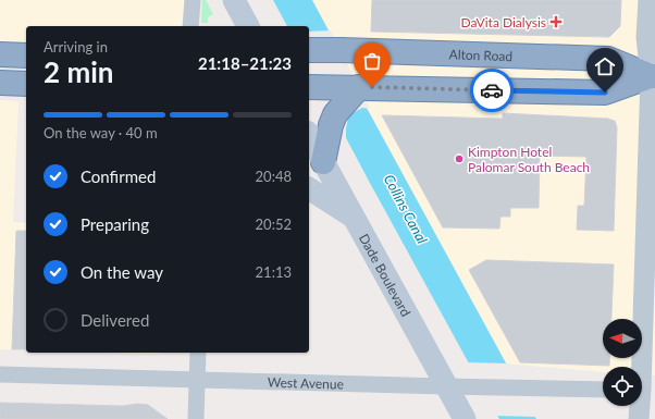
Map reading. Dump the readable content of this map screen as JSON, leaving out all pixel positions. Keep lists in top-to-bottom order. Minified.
{"streets":{"highway":["Alton Road"],"main road":["Dade Boulevard"],"street":["West Avenue"]},"crossings":[["Dade Boulevard","West Avenue"]],"water":["Collins Canal"],"places":{"health":["DaVita Dialysis"],"other":["Kimpton Hotel Palomar South Beach"]},"north":"left","page":{"heading":["2 min","Arriving in","21:18–21:23"],"bar":"On the way · 40 m","list":[["Confirmed","20:48"],["Preparing","20:52"],["On the way","21:13"],"Delivered"]}}
